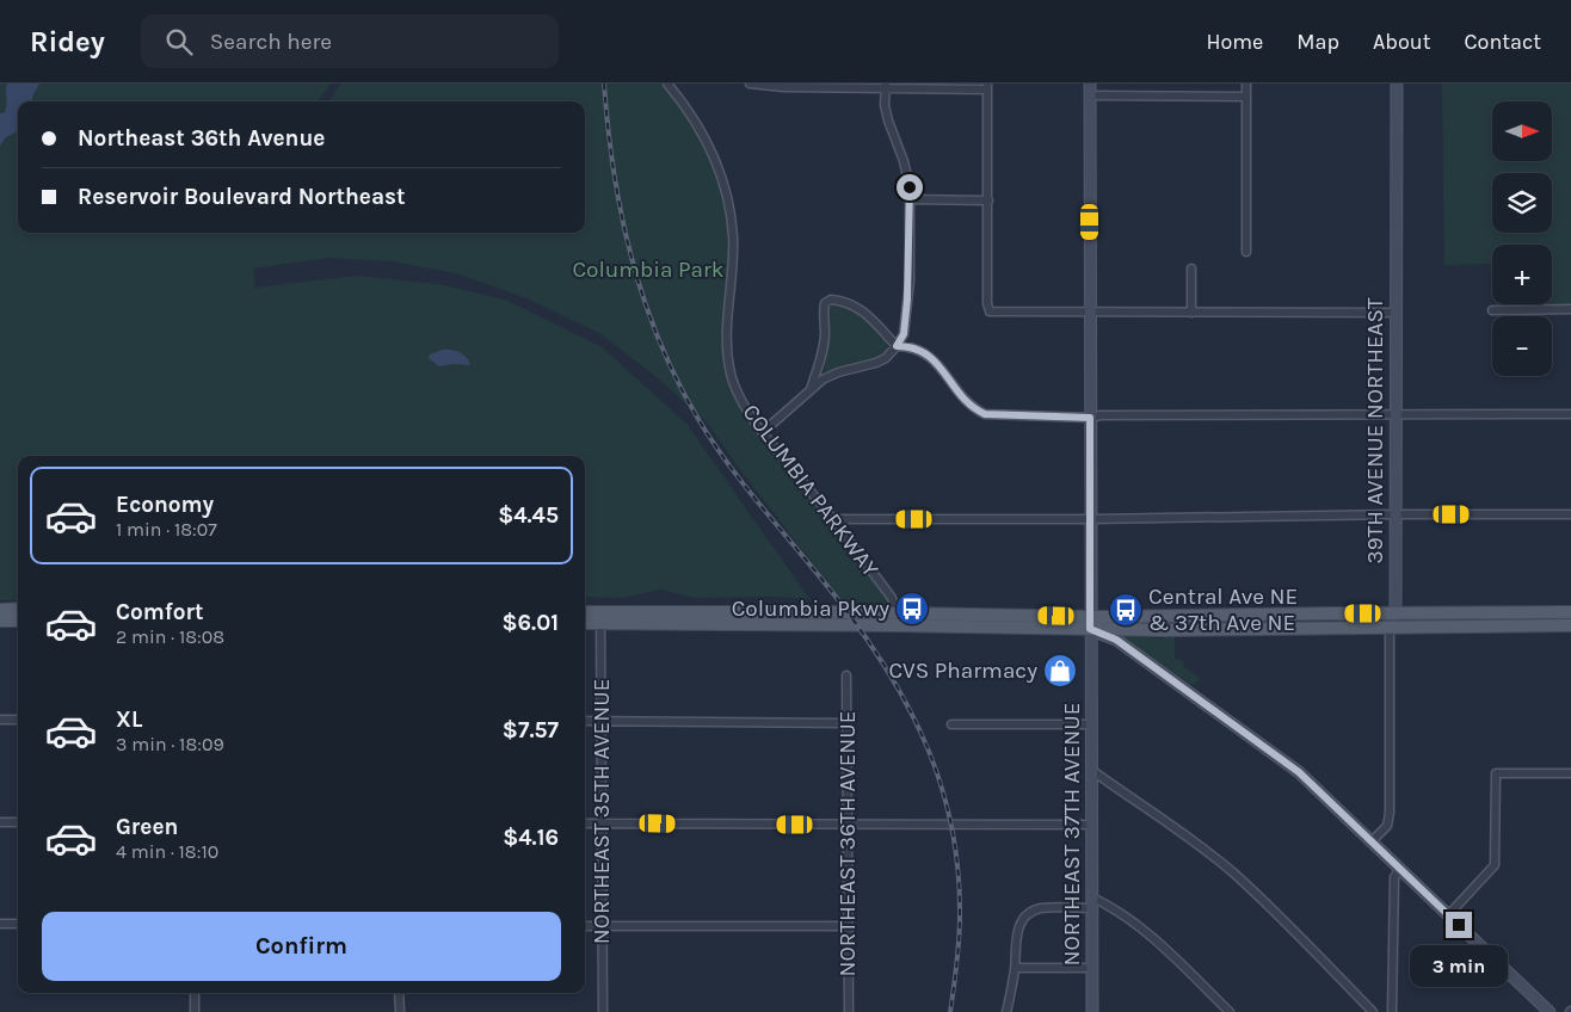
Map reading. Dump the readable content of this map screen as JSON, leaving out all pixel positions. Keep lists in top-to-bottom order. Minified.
{"streets":{"street":["39TH AVENUE NORTHEAST","COLUMBIA PARKWAY","NORTHEAST 35TH AVENUE","NORTHEAST 37TH AVENUE","NORTHEAST 36TH AVENUE"]},"parks":["Columbia Park"],"places":{"bus stop":["Columbia Pkwy","Central Ave NE & 37th Ave NE"],"shop":["CVS Pharmacy"]},"north":"right","page":{"header":"Ridey","search":"Search here","nav":["Home","Map","About","Contact"],"map_buttons":["+","−"],"banner":["Northeast 36th Avenue","Reservoir Boulevard Northeast"],"list":[{"name":"Economy","note":"1 min · 18:07","value":"$4.45"},{"name":"Comfort","note":"2 min · 18:08","value":"$6.01"},{"name":"XL","note":"3 min · 18:09","value":"$7.57"},{"name":"Green","note":"4 min · 18:10","value":"$4.16"}],"buttons":"Confirm","bubble":"3 min"}}
